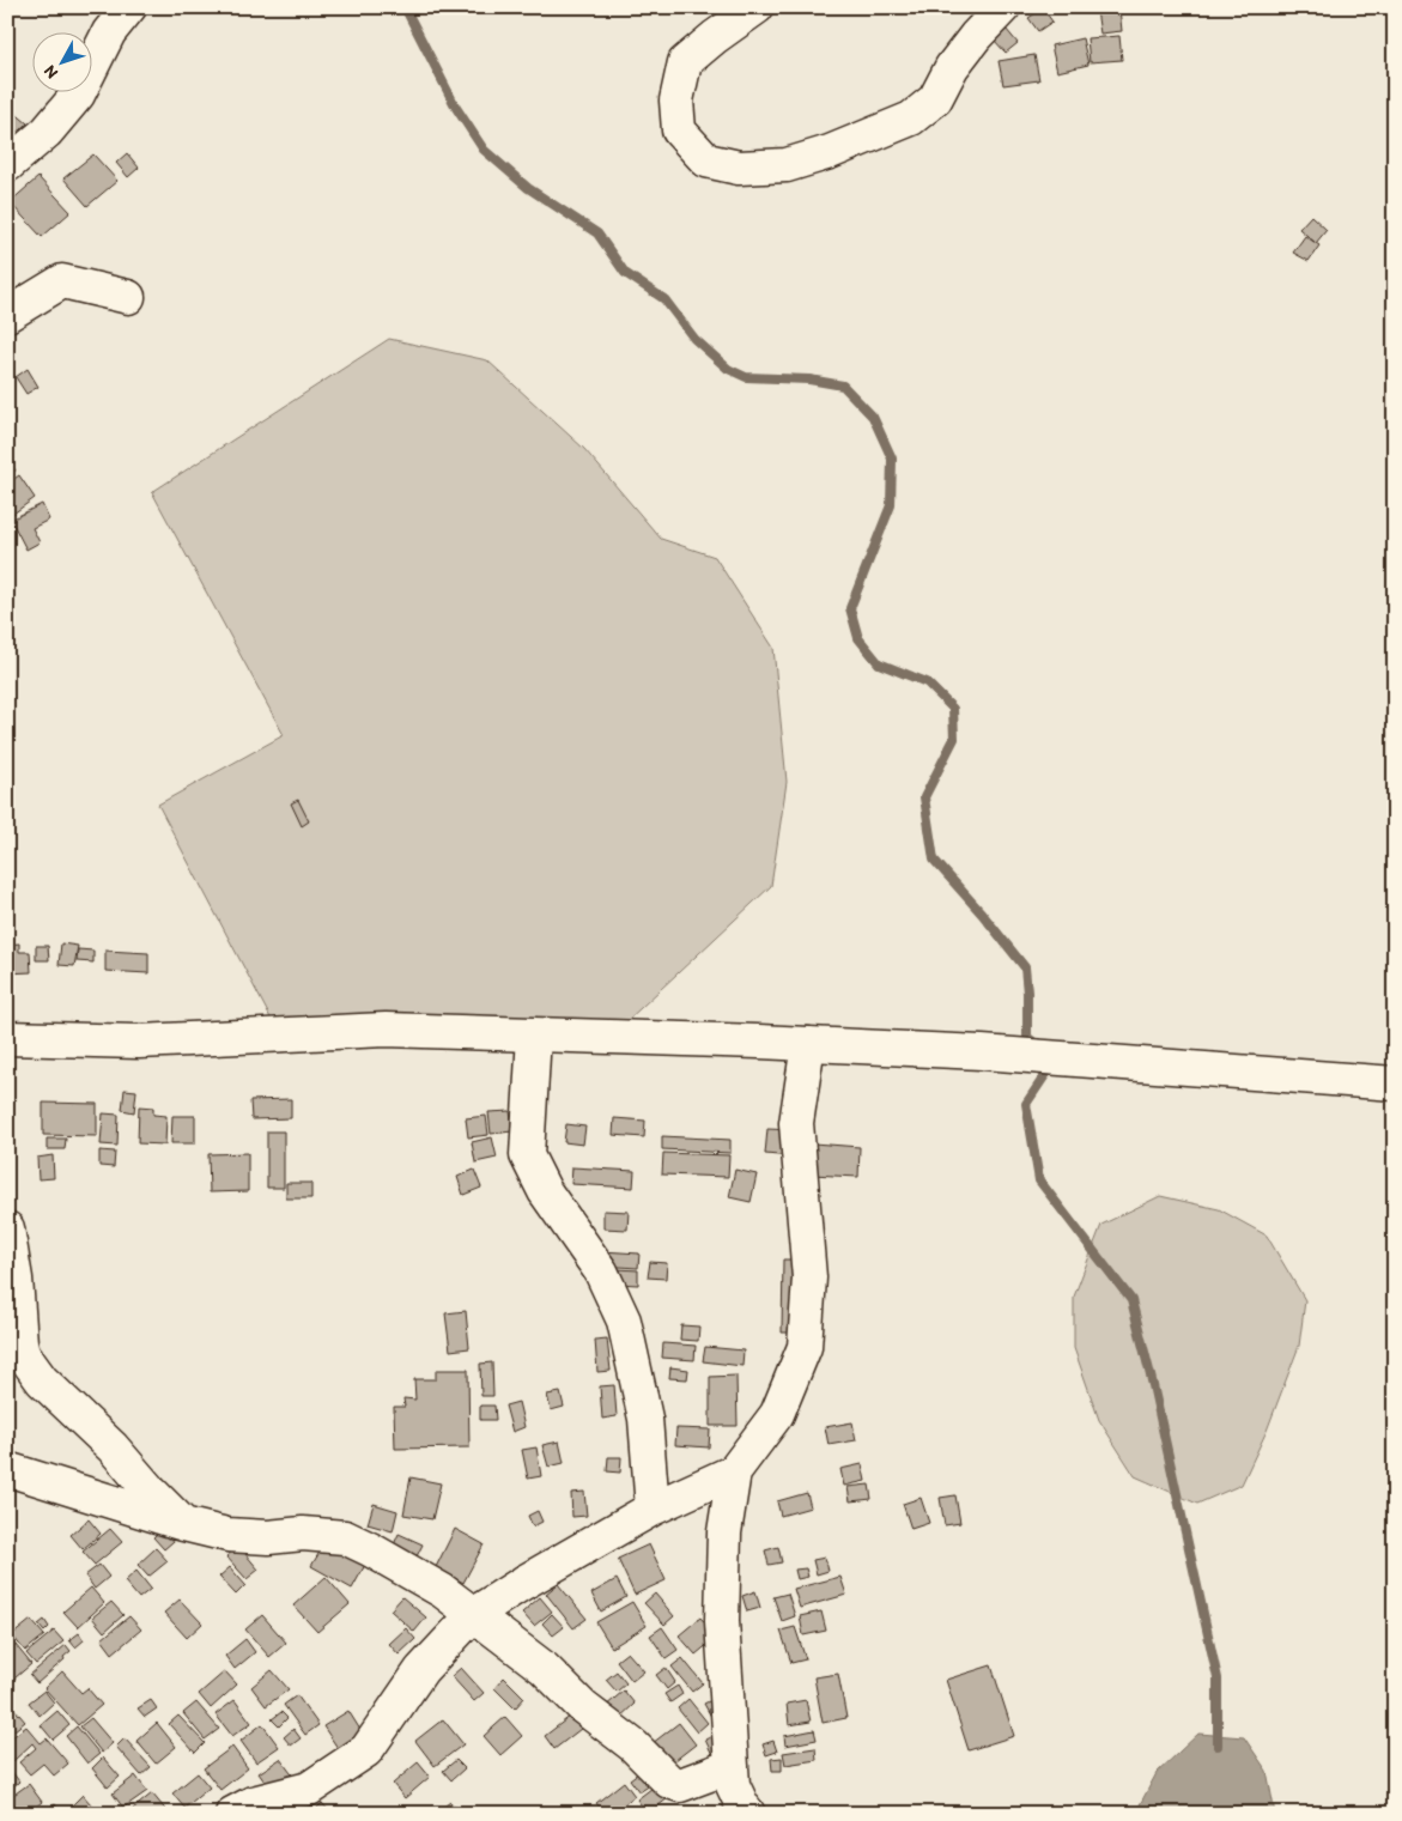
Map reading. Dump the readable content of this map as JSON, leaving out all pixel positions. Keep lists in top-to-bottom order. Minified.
{"north":"bottom left"}
